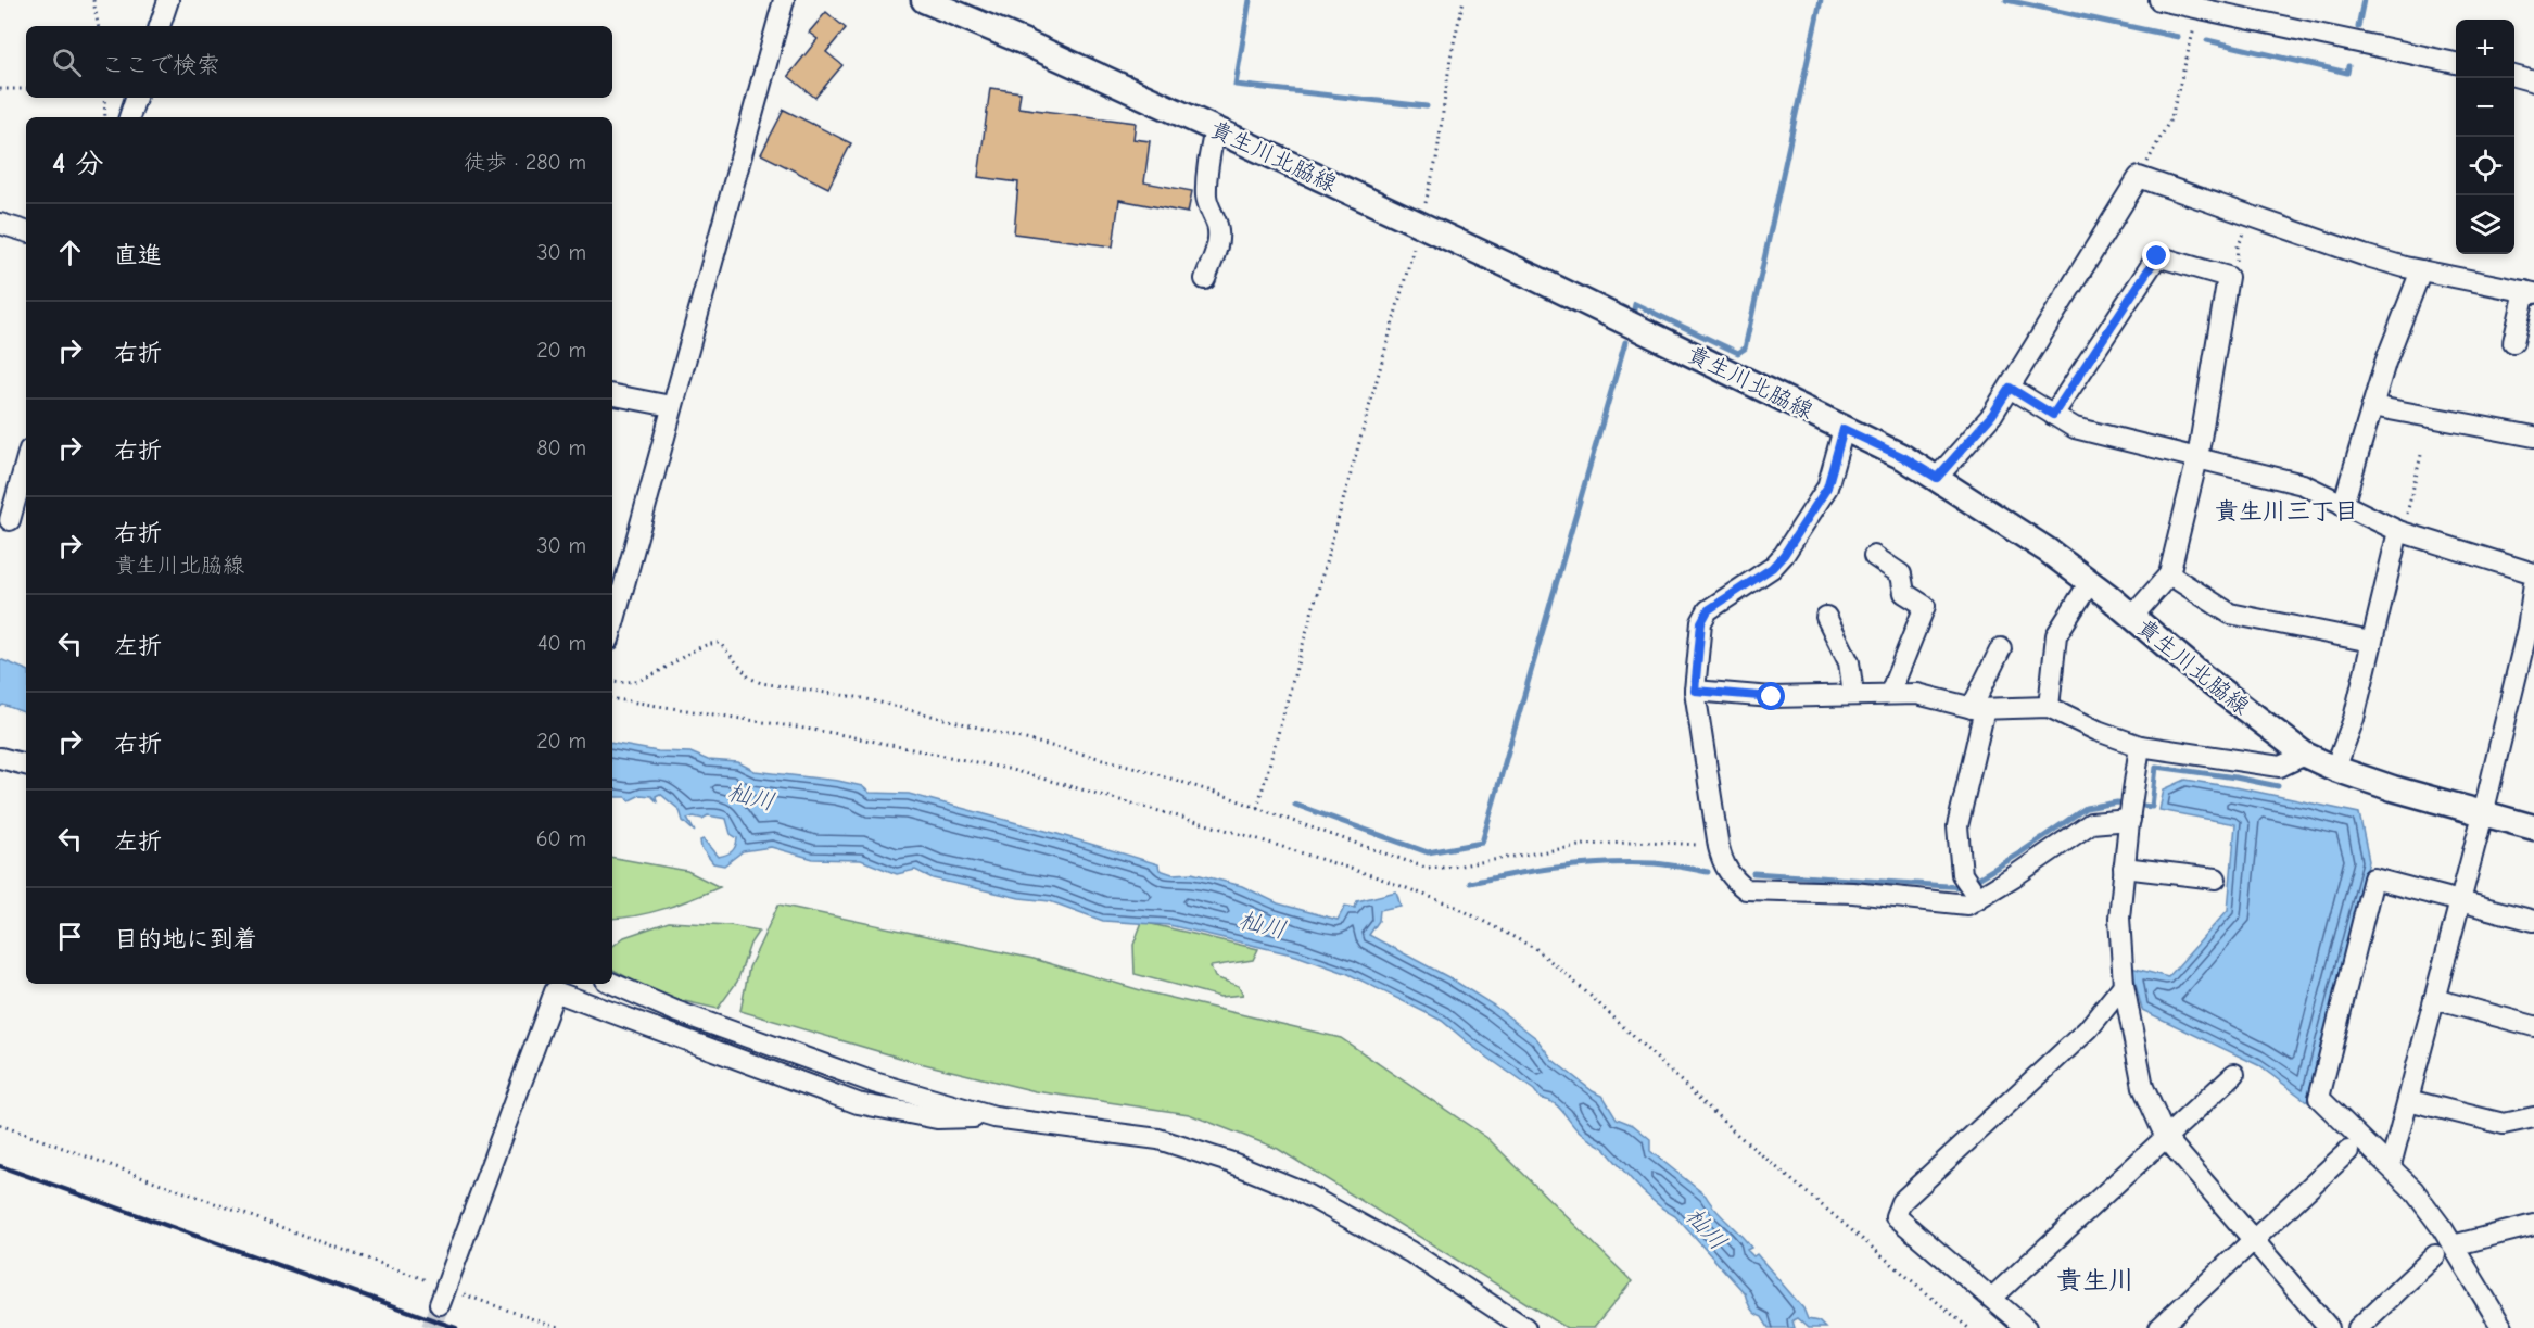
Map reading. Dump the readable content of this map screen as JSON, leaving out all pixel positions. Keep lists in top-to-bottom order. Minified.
{"streets":{"main road":["貴生川北脇線"]},"districts":["貴生川三丁目","貴生川"],"water":["杣川"],"page":{"map_buttons":["+","−"],"search":"ここで検索","heading":["4 分","徒歩 · 280 m"],"list":[["直進","30 m"],["右折","20 m"],["右折","80 m"],["右折","貴生川北脇線","30 m"],["左折","40 m"],["右折","20 m"],["左折","60 m"],"目的地に到着"]}}
